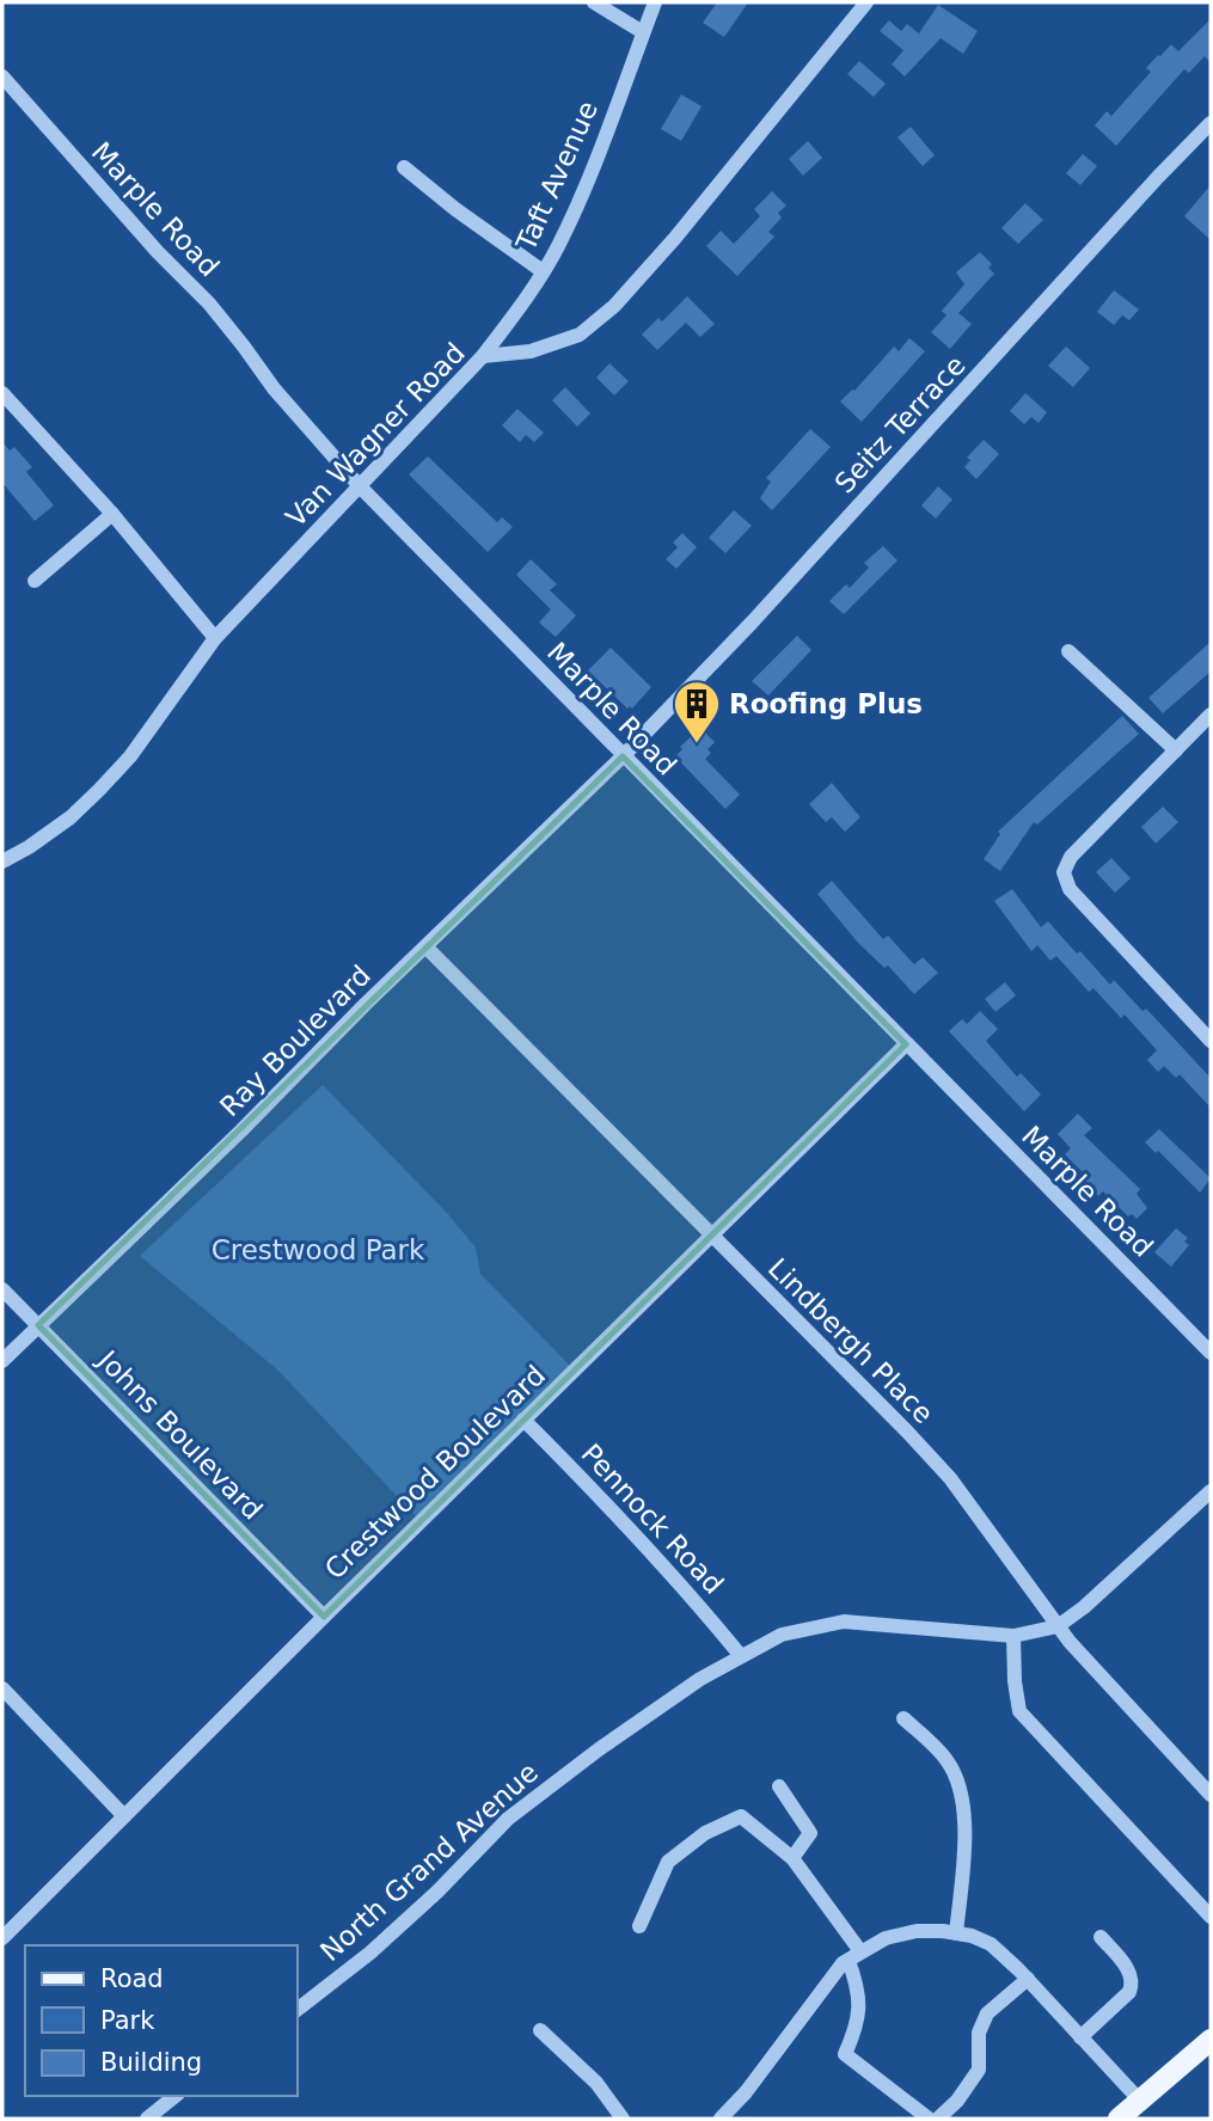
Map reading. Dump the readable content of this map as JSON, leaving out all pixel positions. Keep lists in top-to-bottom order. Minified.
{"streets":{"street":["Taft Avenue","Marple Road","Seitz Terrace","Van Wagner Road","Ray Boulevard","Lindbergh Place","Johns Boulevard","Crestwood Boulevard","Pennock Road","North Grand Avenue"]},"crossings":[["Taft Avenue","Van Wagner Road"],["Marple Road","Seitz Terrace"],["Marple Road","Van Wagner Road"],["Marple Road","Ray Boulevard"],["Marple Road","Crestwood Boulevard"],["Seitz Terrace","Ray Boulevard"],["Ray Boulevard","Lindbergh Place"],["Ray Boulevard","Johns Boulevard"],["Lindbergh Place","Crestwood Boulevard"],["Lindbergh Place","North Grand Avenue"],["Johns Boulevard","Crestwood Boulevard"],["Crestwood Boulevard","Pennock Road"],["Pennock Road","North Grand Avenue"]],"parks":["Crestwood Park"],"places":{"building":["Roofing Plus"]},"legend":["Road","Park","Building"]}
